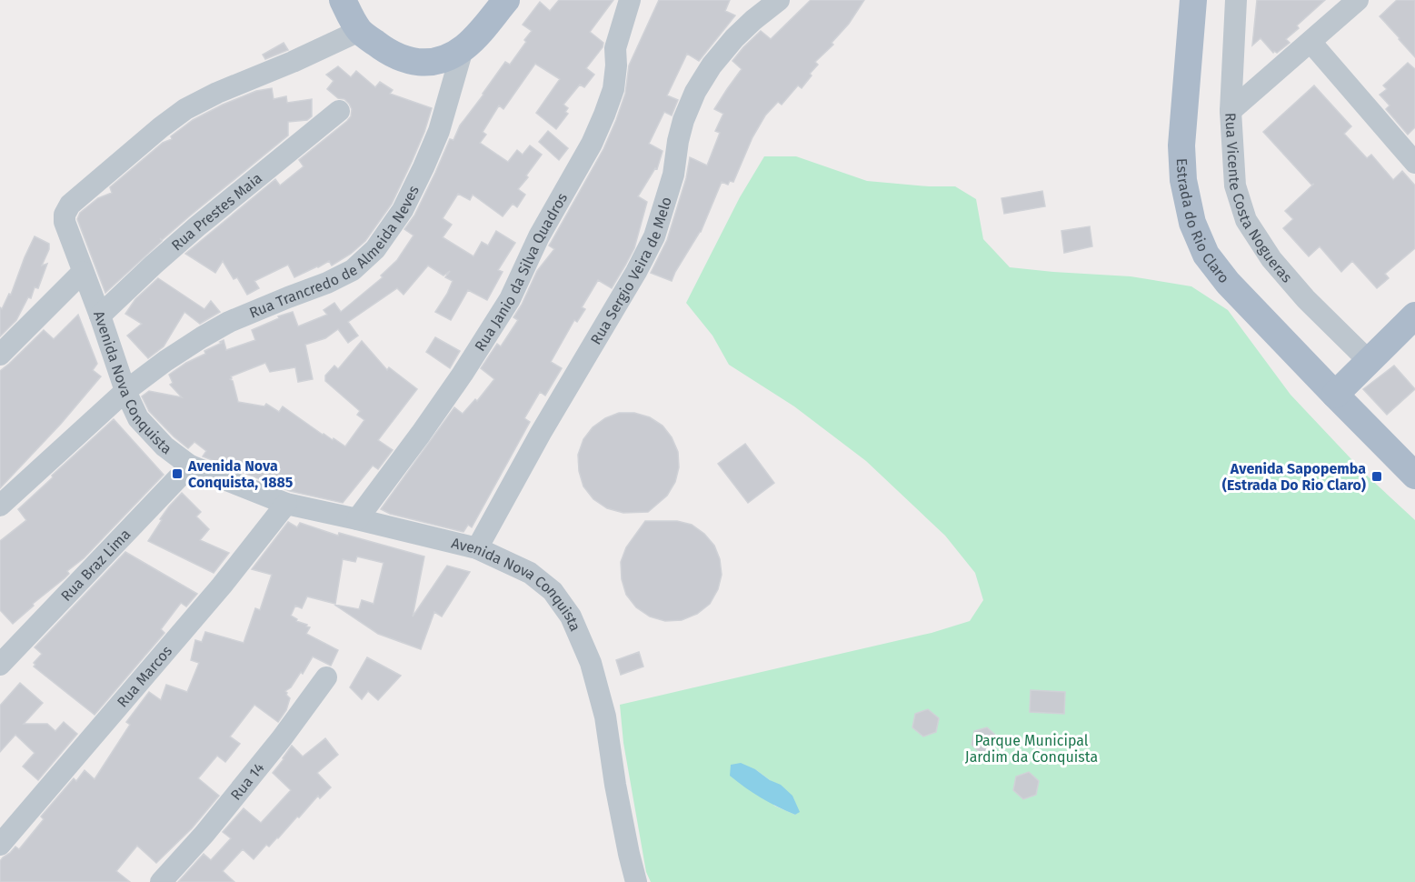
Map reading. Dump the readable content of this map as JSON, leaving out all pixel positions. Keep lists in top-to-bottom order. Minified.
{"streets":{"main road":["Estrada do Rio Claro"],"street":["Rua Vicente Costa Nogueras","Rua Prestes Maia","Rua Trancredo de Almeida Neves","Rua Sergio Veira de Melo","Rua Janio da Silva Quadros","Avenida Nova Conquista","Rua Braz Lima","Rua Marcos","Rua 14"]},"crossings":[["Rua Prestes Maia","Avenida Nova Conquista"],["Rua Trancredo de Almeida Neves","Avenida Nova Conquista"],["Rua Sergio Veira de Melo","Avenida Nova Conquista"],["Rua Janio da Silva Quadros","Avenida Nova Conquista"],["Avenida Nova Conquista","Rua Braz Lima"],["Avenida Nova Conquista","Rua Marcos"]],"parks":["Parque Municipal Jardim da Conquista"],"places":{"transit":["Avenida Nova Conquista, 1885","Avenida Sapopemba (Estrada Do Rio Claro)"]}}
